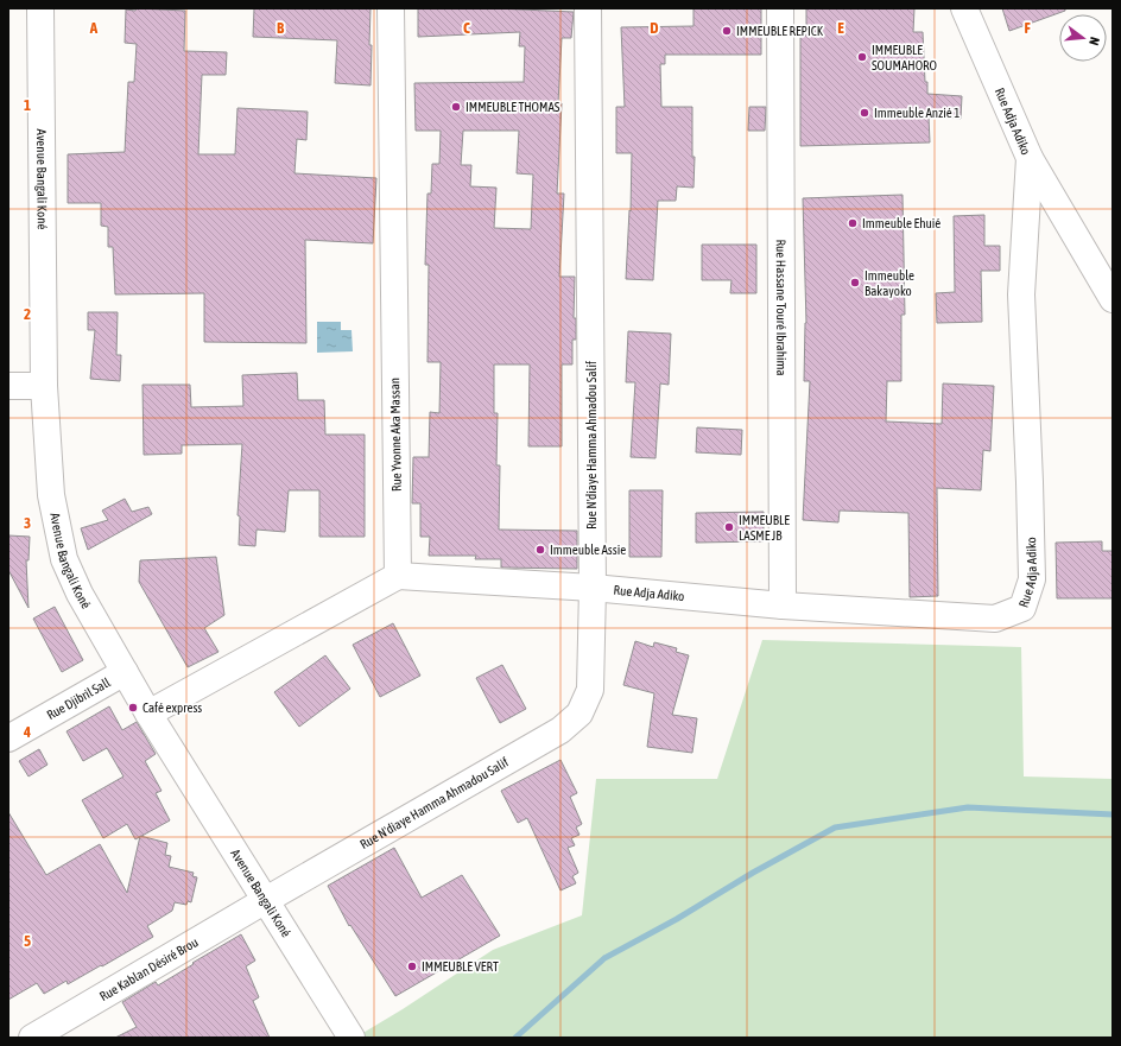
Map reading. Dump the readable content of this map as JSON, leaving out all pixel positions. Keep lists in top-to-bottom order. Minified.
{"streets":{"street":["Rue Adja Adiko","Avenue Bangali Koné","Rue Hassane Touré Ibrahima","Rue Yvonne Aka Massan","Rue N'diaye Hamma Ahmadou Salif","Rue Djibril Sall","Rue Kablan Désiré Brou"]},"crossings":[["Rue Adja Adiko","Rue Hassane Touré Ibrahima"],["Rue Adja Adiko","Rue Yvonne Aka Massan"],["Rue Adja Adiko","Rue N'diaye Hamma Ahmadou Salif"],["Avenue Bangali Koné","Rue N'diaye Hamma Ahmadou Salif"],["Avenue Bangali Koné","Rue Djibril Sall"],["Avenue Bangali Koné","Rue Kablan Désiré Brou"],["Rue N'diaye Hamma Ahmadou Salif","Rue Kablan Désiré Brou"]],"places":["IMMEUBLE REPICK","IMMEUBLE SOUMAHORO","IMMEUBLE THOMAS","Immeuble Anzié 1","Immeuble Ehuié","Immeuble Bakayoko","IMMEUBLE LASME JB","Immeuble Assie","Café express","IMMEUBLE VERT"],"north":"right","grid":{"columns":["A","B","C","D","E","F"],"rows":["1","2","3","4","5"]}}
